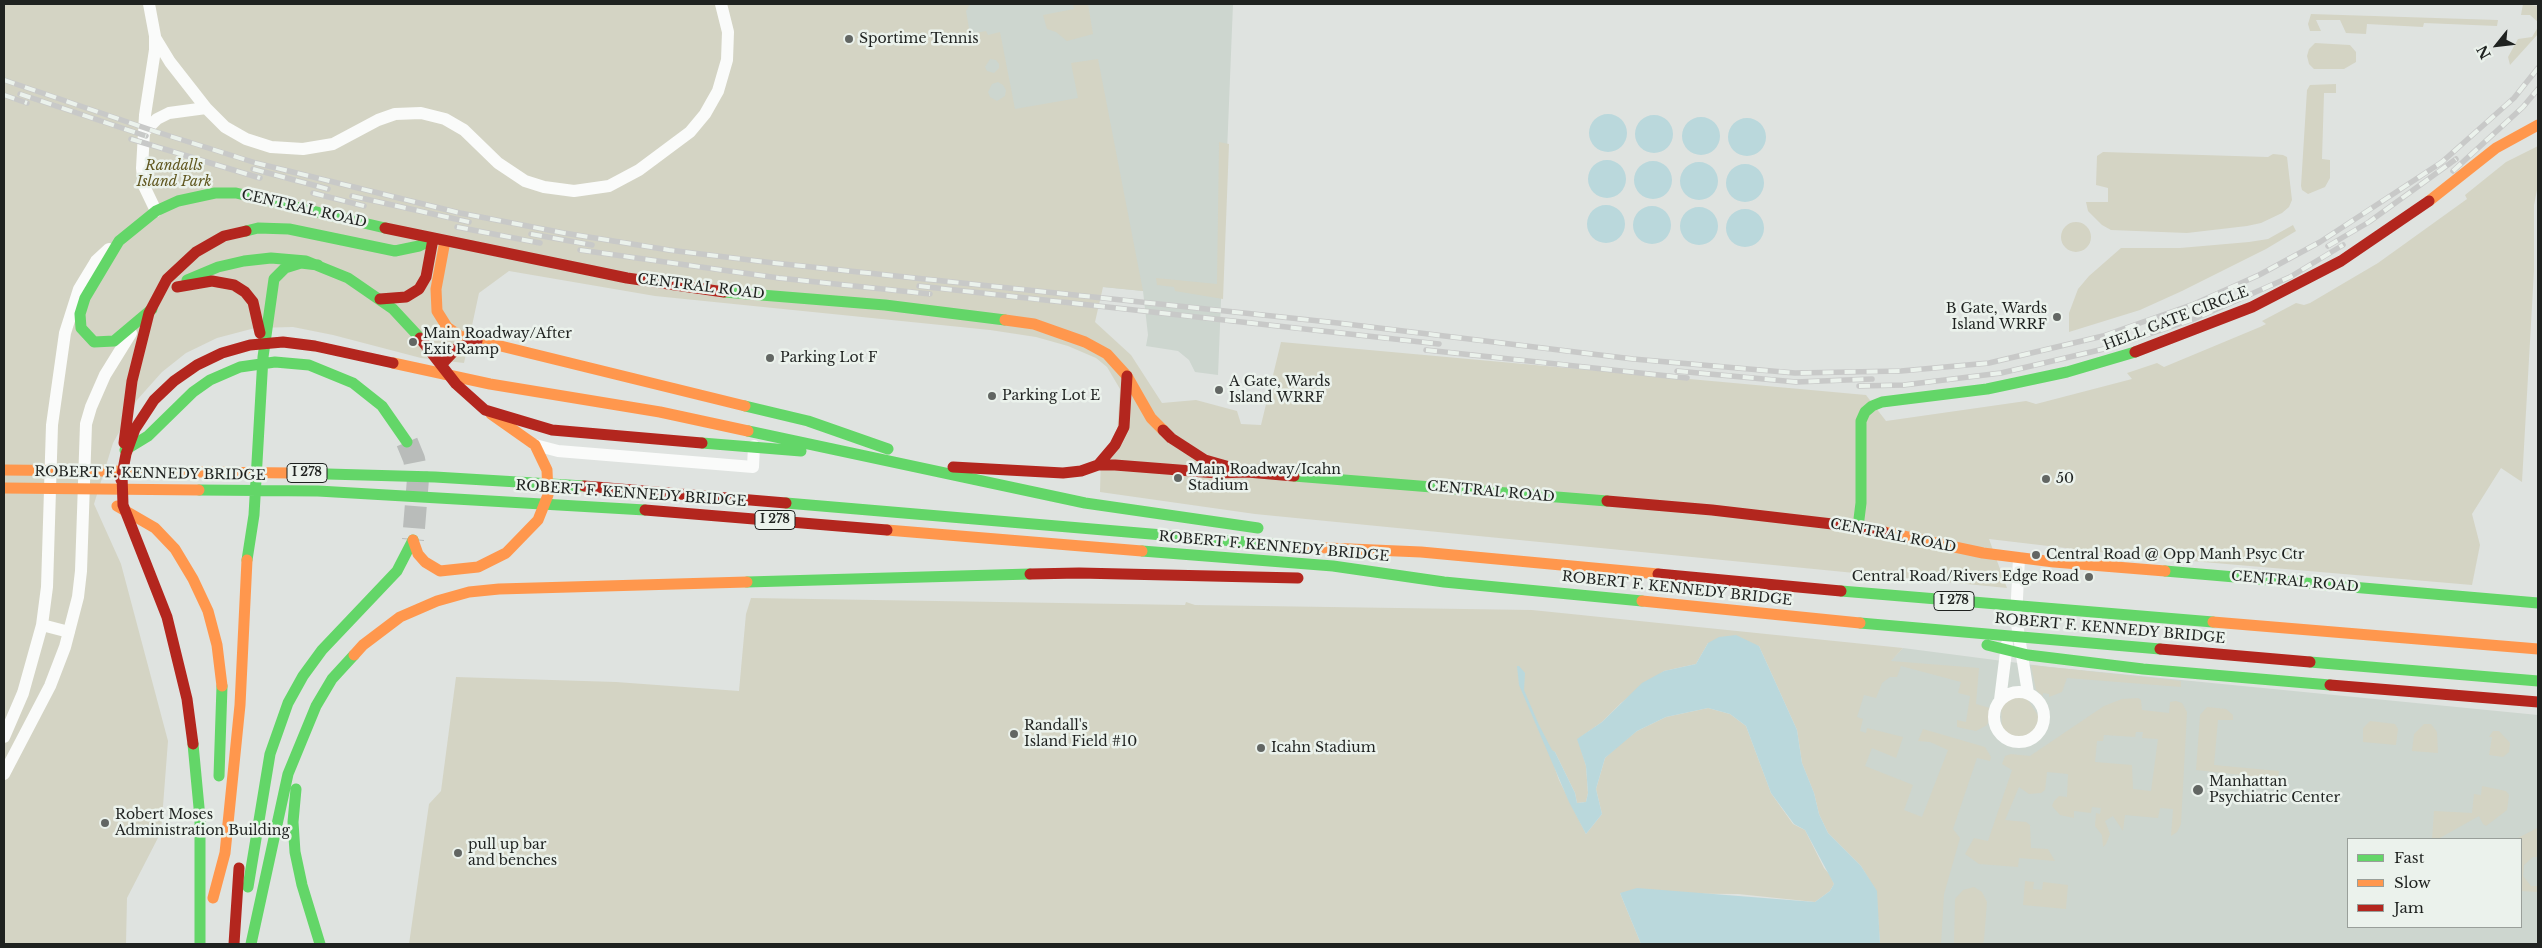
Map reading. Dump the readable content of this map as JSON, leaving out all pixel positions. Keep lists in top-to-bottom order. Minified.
{"streets":{"main road":["CENTRAL ROAD","HELL GATE CIRCLE","I 278","ROBERT F. KENNEDY BRIDGE"]},"crossings":[["CENTRAL ROAD","HELL GATE CIRCLE"]],"parks":["Randalls Island Park"],"places":["Sportime Tennis","B Gate, Wards Island WRRF","Main Roadway/After Exit Ramp","Parking Lot F","A Gate, Wards Island WRRF","Parking Lot E","Main Roadway/Icahn Stadium","50","Central Road @ Opp Manh Psyc Ctr","Central Road/Rivers Edge Road","Randall's Island Field #10","Icahn Stadium","Manhattan Psychiatric Center","Robert Moses Administration Building","pull up bar and benches"],"legend":["Fast","Slow","Jam"],"north":"bottom left"}
